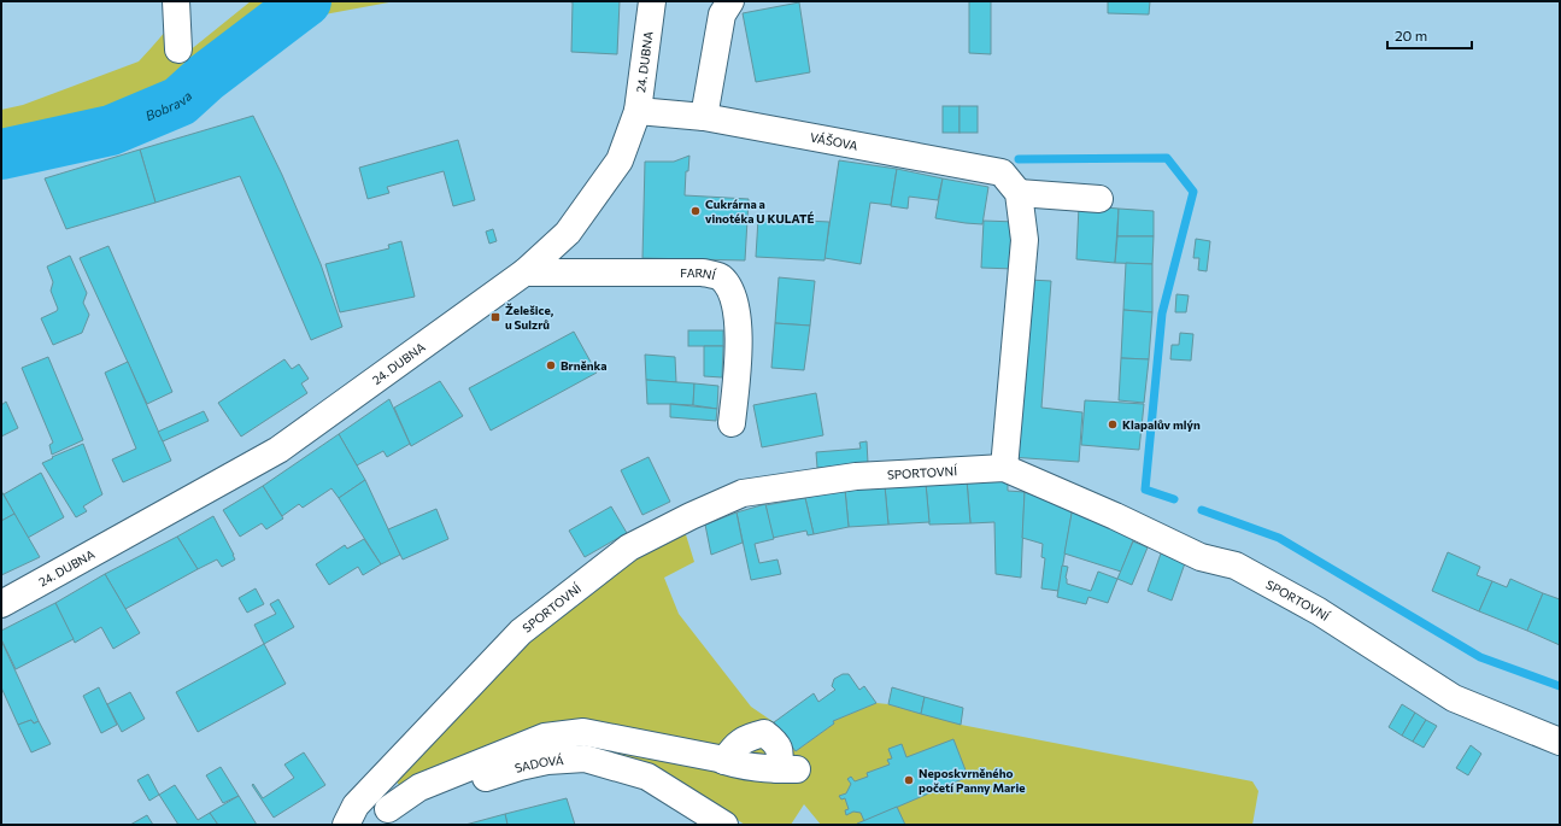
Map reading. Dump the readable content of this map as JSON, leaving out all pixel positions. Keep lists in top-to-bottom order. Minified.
{"streets":{"street":["24. DUBNA","VÁŠOVA","FARNÍ","SPORTOVNÍ","SADOVÁ"]},"crossings":[["24. DUBNA","VÁŠOVA"],["24. DUBNA","FARNÍ"],["SPORTOVNÍ","SADOVÁ"]],"water":["Bobrava"],"places":{"other":["Cukrárna a vinotéka U KULATÉ","Brněnka","Klapalův mlýn","Neposkvrněného početí Panny Marie"],"transit":["Želešice, u Sulzrů"]},"scale_bar":"20 m"}
